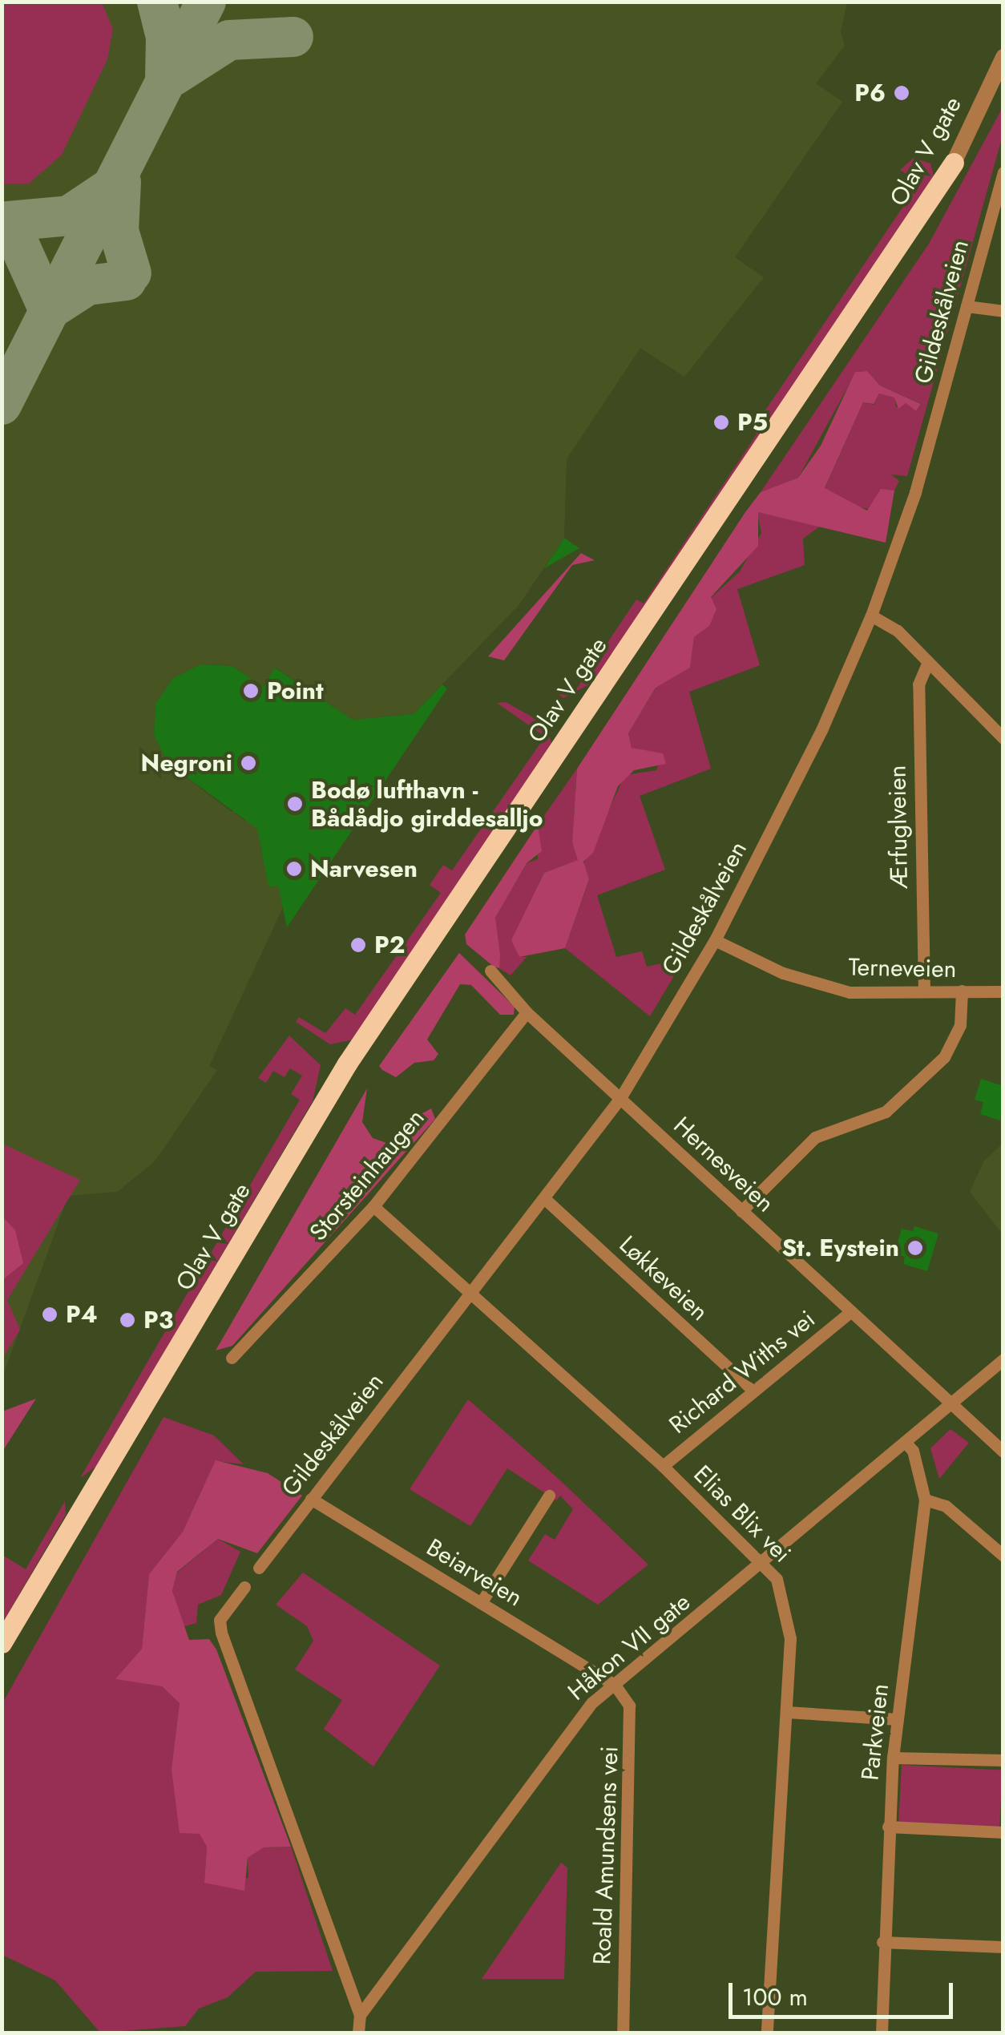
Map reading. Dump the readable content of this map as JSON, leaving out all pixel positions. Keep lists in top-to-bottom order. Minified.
{"streets":{"highway":["Olav V gate"],"street":["Gildeskålveien","Ærfuglveien","Terneveien","Hernesveien","Storsteinhaugen","Løkkeveien","Richard Withs vei","Elias Blix vei","Beiarveien","Håkon VII gate","Parkveien","Roald Amundsens vei"]},"crossings":[["Gildeskålveien","Terneveien"],["Gildeskålveien","Hernesveien"],["Gildeskålveien","Løkkeveien"],["Gildeskålveien","Elias Blix vei"],["Gildeskålveien","Beiarveien"],["Ærfuglveien","Terneveien"],["Hernesveien","Storsteinhaugen"],["Hernesveien","Richard Withs vei"],["Hernesveien","Håkon VII gate"],["Storsteinhaugen","Elias Blix vei"],["Løkkeveien","Richard Withs vei"],["Richard Withs vei","Elias Blix vei"],["Elias Blix vei","Håkon VII gate"],["Beiarveien","Håkon VII gate"],["Beiarveien","Roald Amundsens vei"],["Håkon VII gate","Parkveien"],["Håkon VII gate","Roald Amundsens vei"]],"places":["P6","P5","Point","Negroni","Bodø lufthavn - Bådådjo girddesalljo","Narvesen","P2","St. Eystein","P4","P3"],"scale_bar":"100 m"}
